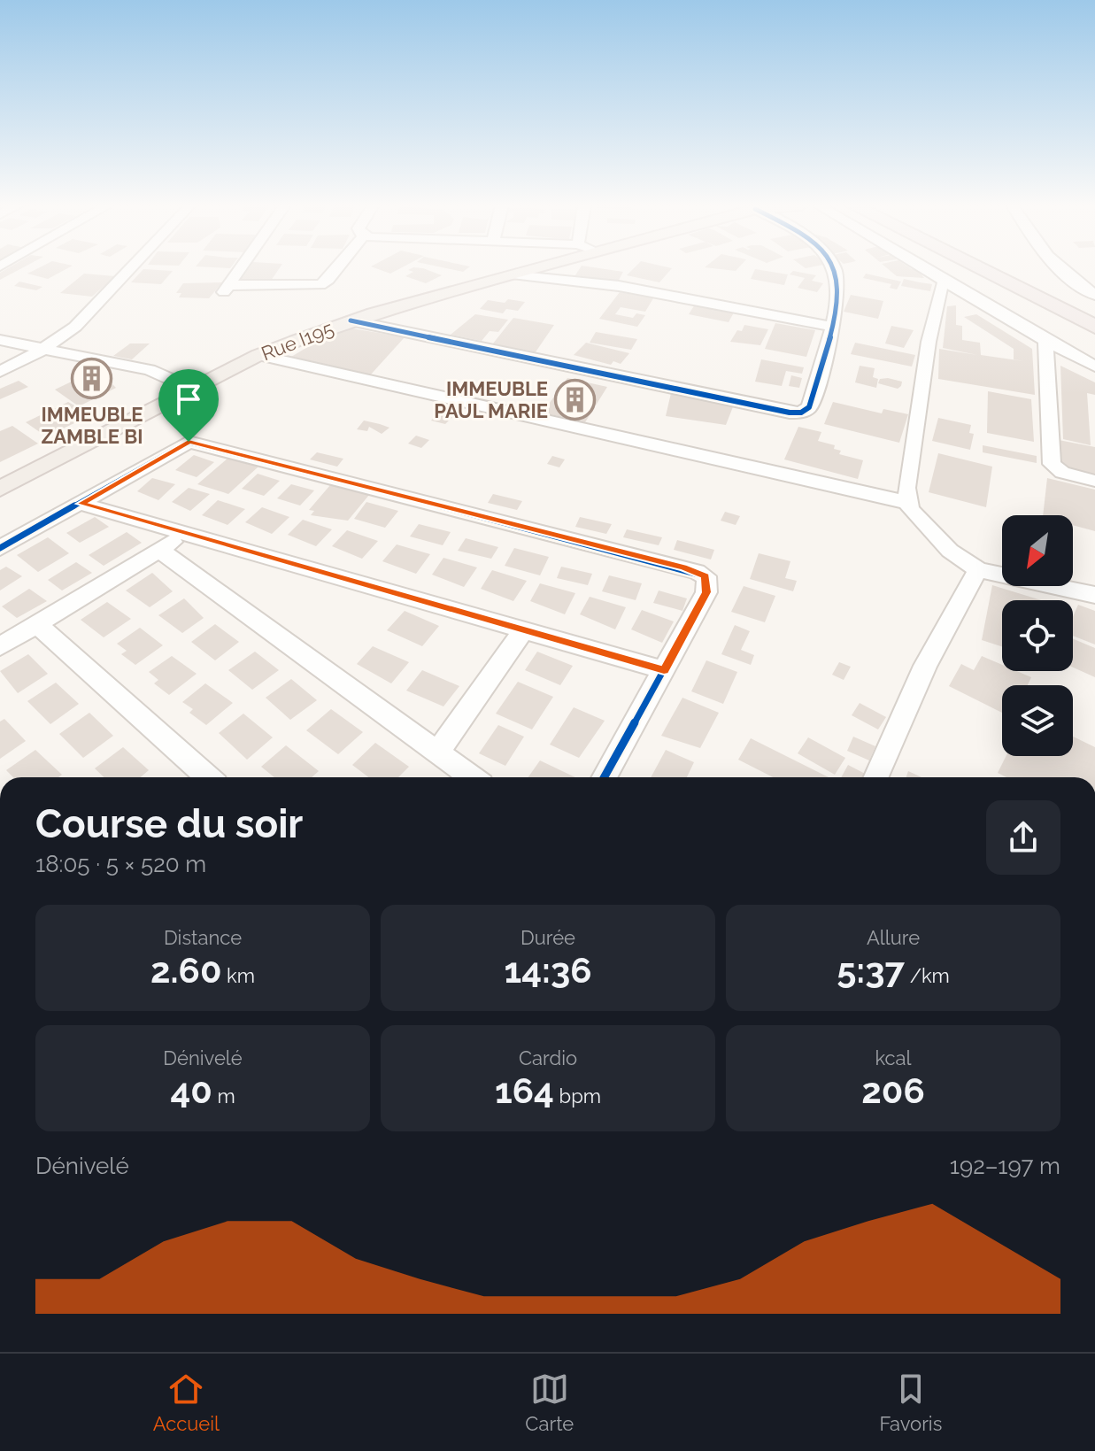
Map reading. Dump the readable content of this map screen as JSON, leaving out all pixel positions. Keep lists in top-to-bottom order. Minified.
{"streets":{"main road":["Rue I195"]},"places":{"building":["IMMEUBLE ZAMBLE BI","IMMEUBLE PAUL MARIE"]},"north":"bottom left","page":{"heading":["Course du soir","18:05 · 5 × 520 m"],"stats":[["Distance","2.60 km"],["Durée","14:36"],["Allure","5:37 /km"],["Dénivelé","40 m"],["Cardio","164 bpm"],["kcal","206"]],"chart":["Dénivelé","192–197 m"],"tabs":["Accueil","Carte","Favoris"]}}
